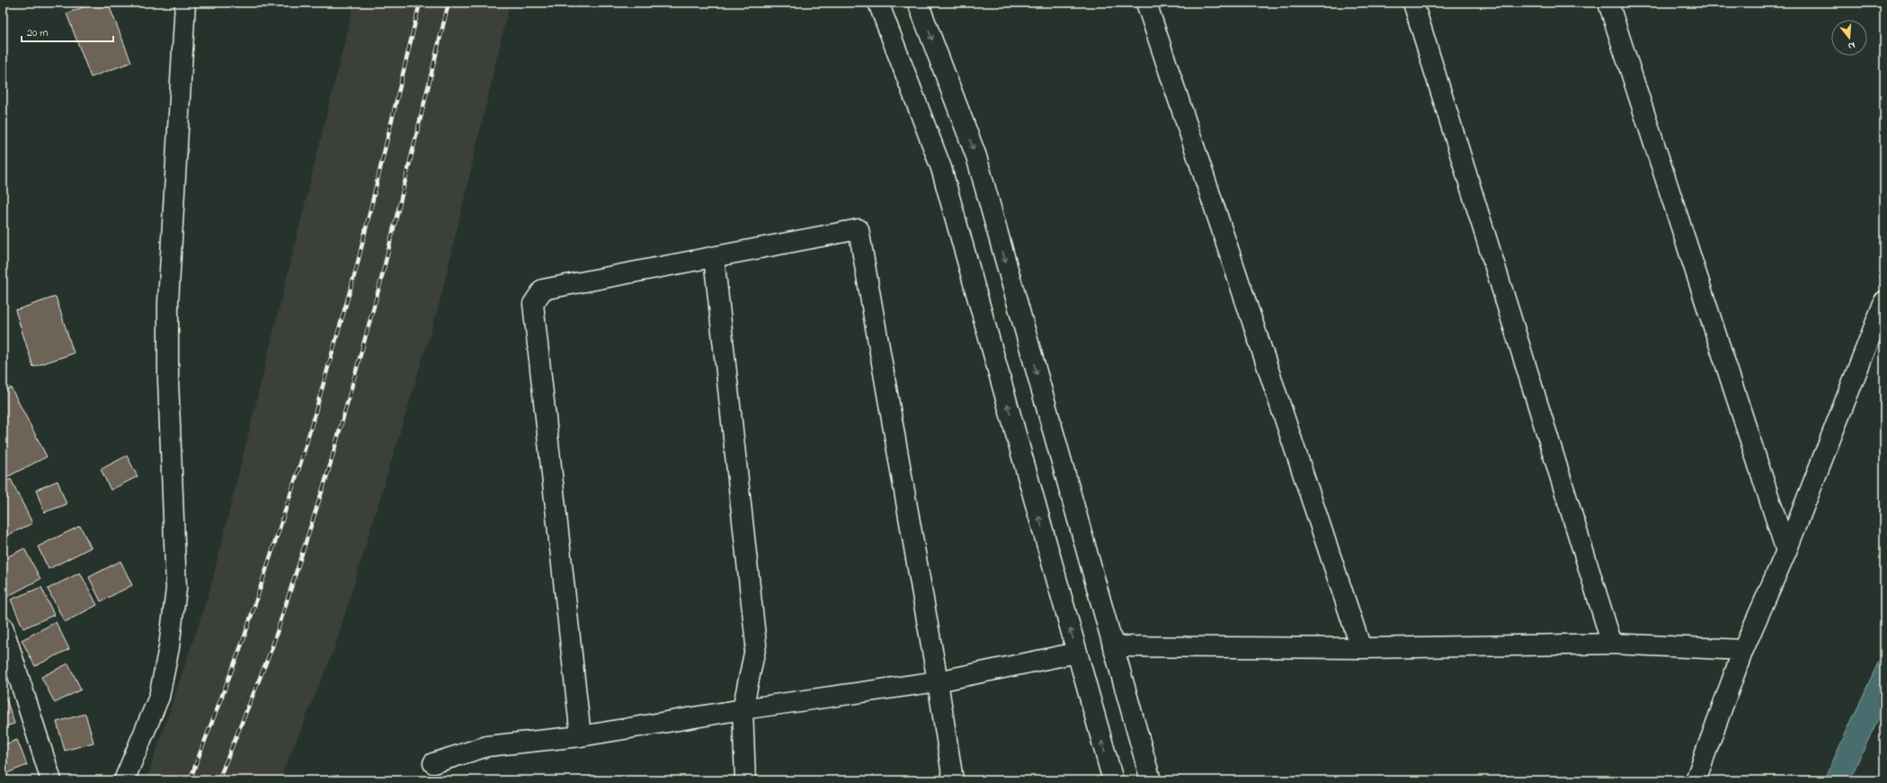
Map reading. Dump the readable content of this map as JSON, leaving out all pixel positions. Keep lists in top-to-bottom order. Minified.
{"scale_bar":"20 m","north":"bottom"}
